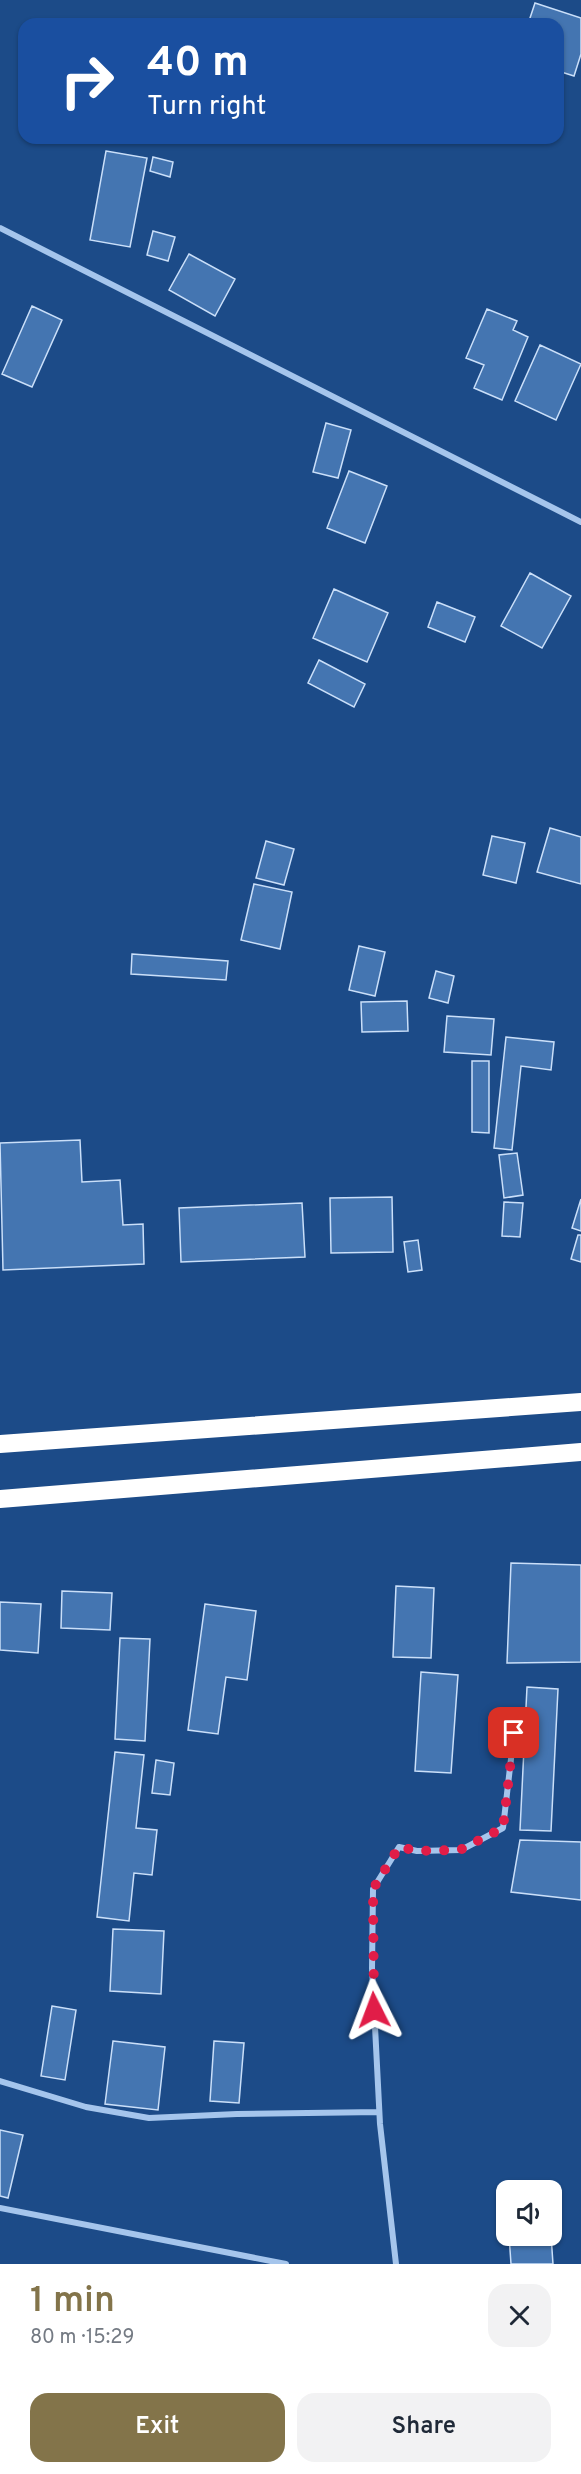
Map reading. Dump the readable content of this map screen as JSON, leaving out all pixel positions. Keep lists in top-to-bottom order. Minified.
{"page":{"turn":["40 m","Turn right"],"heading":["1 min","80 m · 15:29"],"buttons":["Exit","Share"]}}
